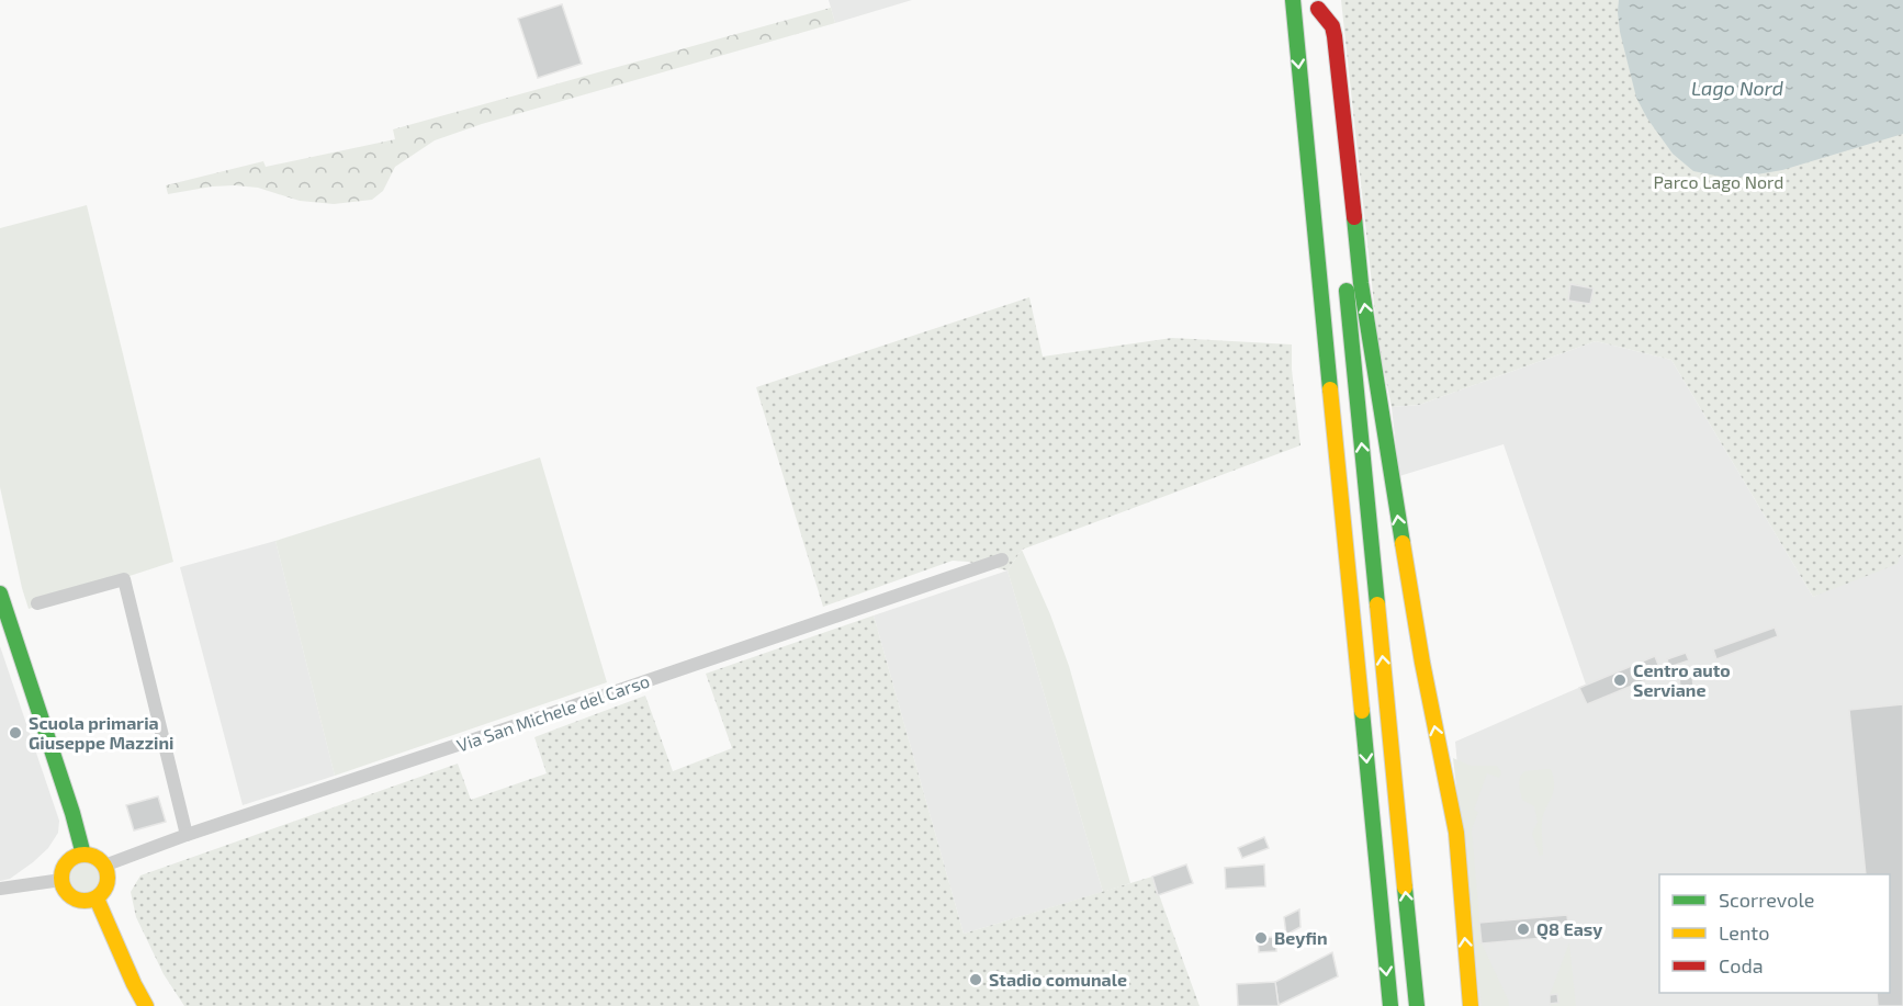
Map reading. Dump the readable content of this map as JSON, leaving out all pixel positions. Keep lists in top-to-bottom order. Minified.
{"streets":{"street":["Via San Michele del Carso"]},"water":["Lago Nord"],"parks":["Parco Lago Nord"],"places":["Centro auto Serviane","Scuola primaria Giuseppe Mazzini","Q8 Easy","Beyfin","Stadio comunale"],"legend":["Scorrevole","Lento","Coda"]}
